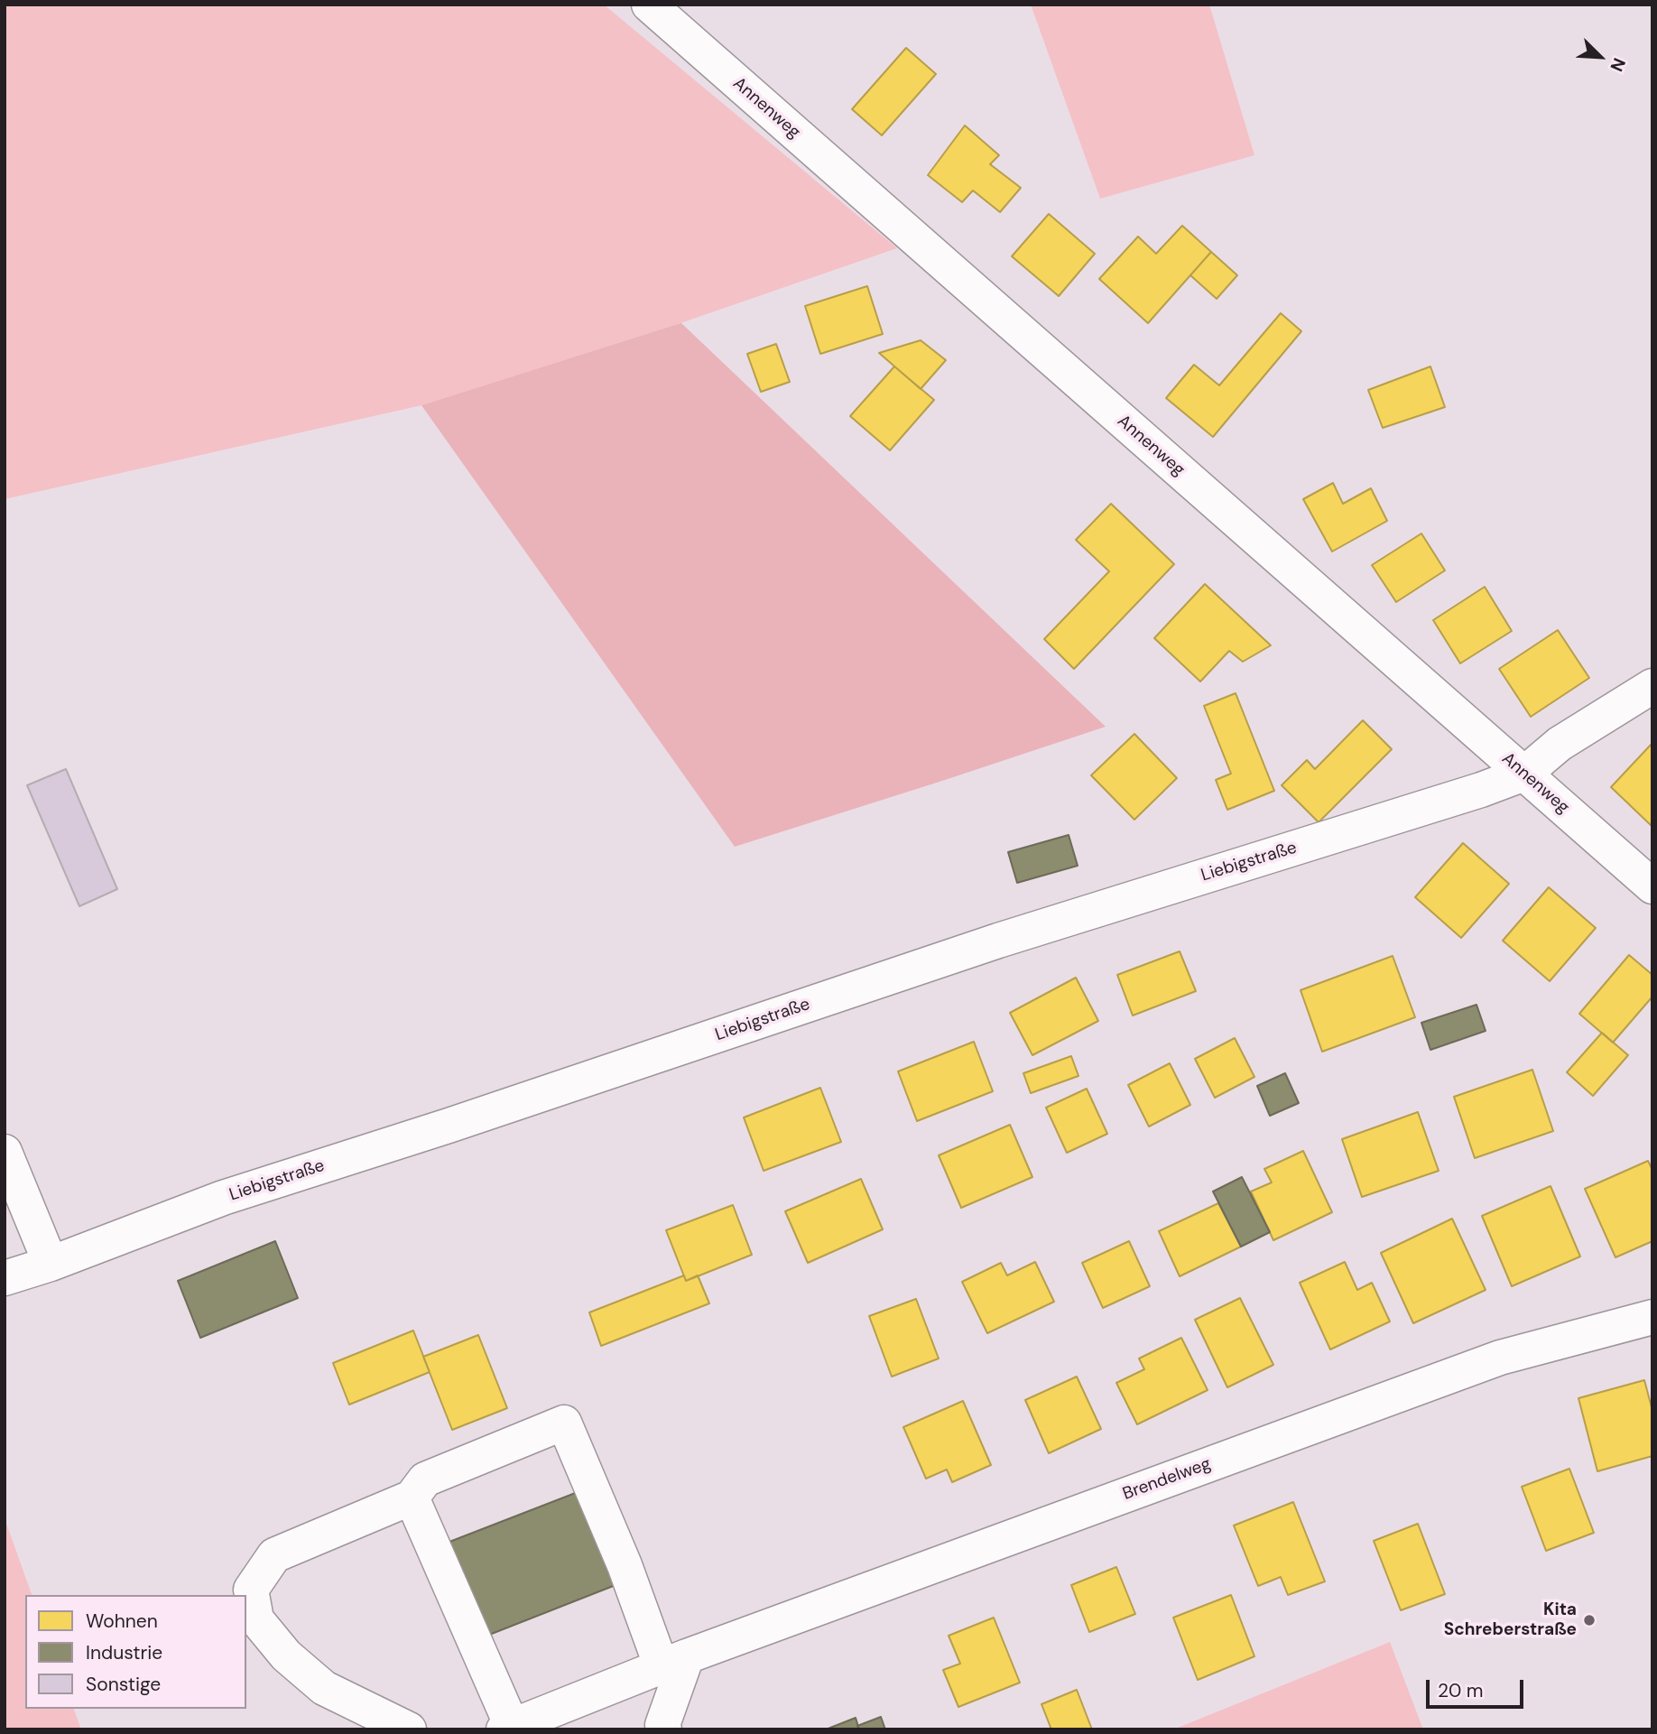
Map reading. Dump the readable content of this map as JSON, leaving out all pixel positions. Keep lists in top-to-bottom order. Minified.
{"streets":{"street":["Annenweg","Liebigstraße","Brendelweg"]},"crossings":[["Annenweg","Liebigstraße"]],"places":["Kita Schreberstraße"],"legend":["Wohnen","Industrie","Sonstige"],"scale_bar":"20 m","north":"bottom right"}
